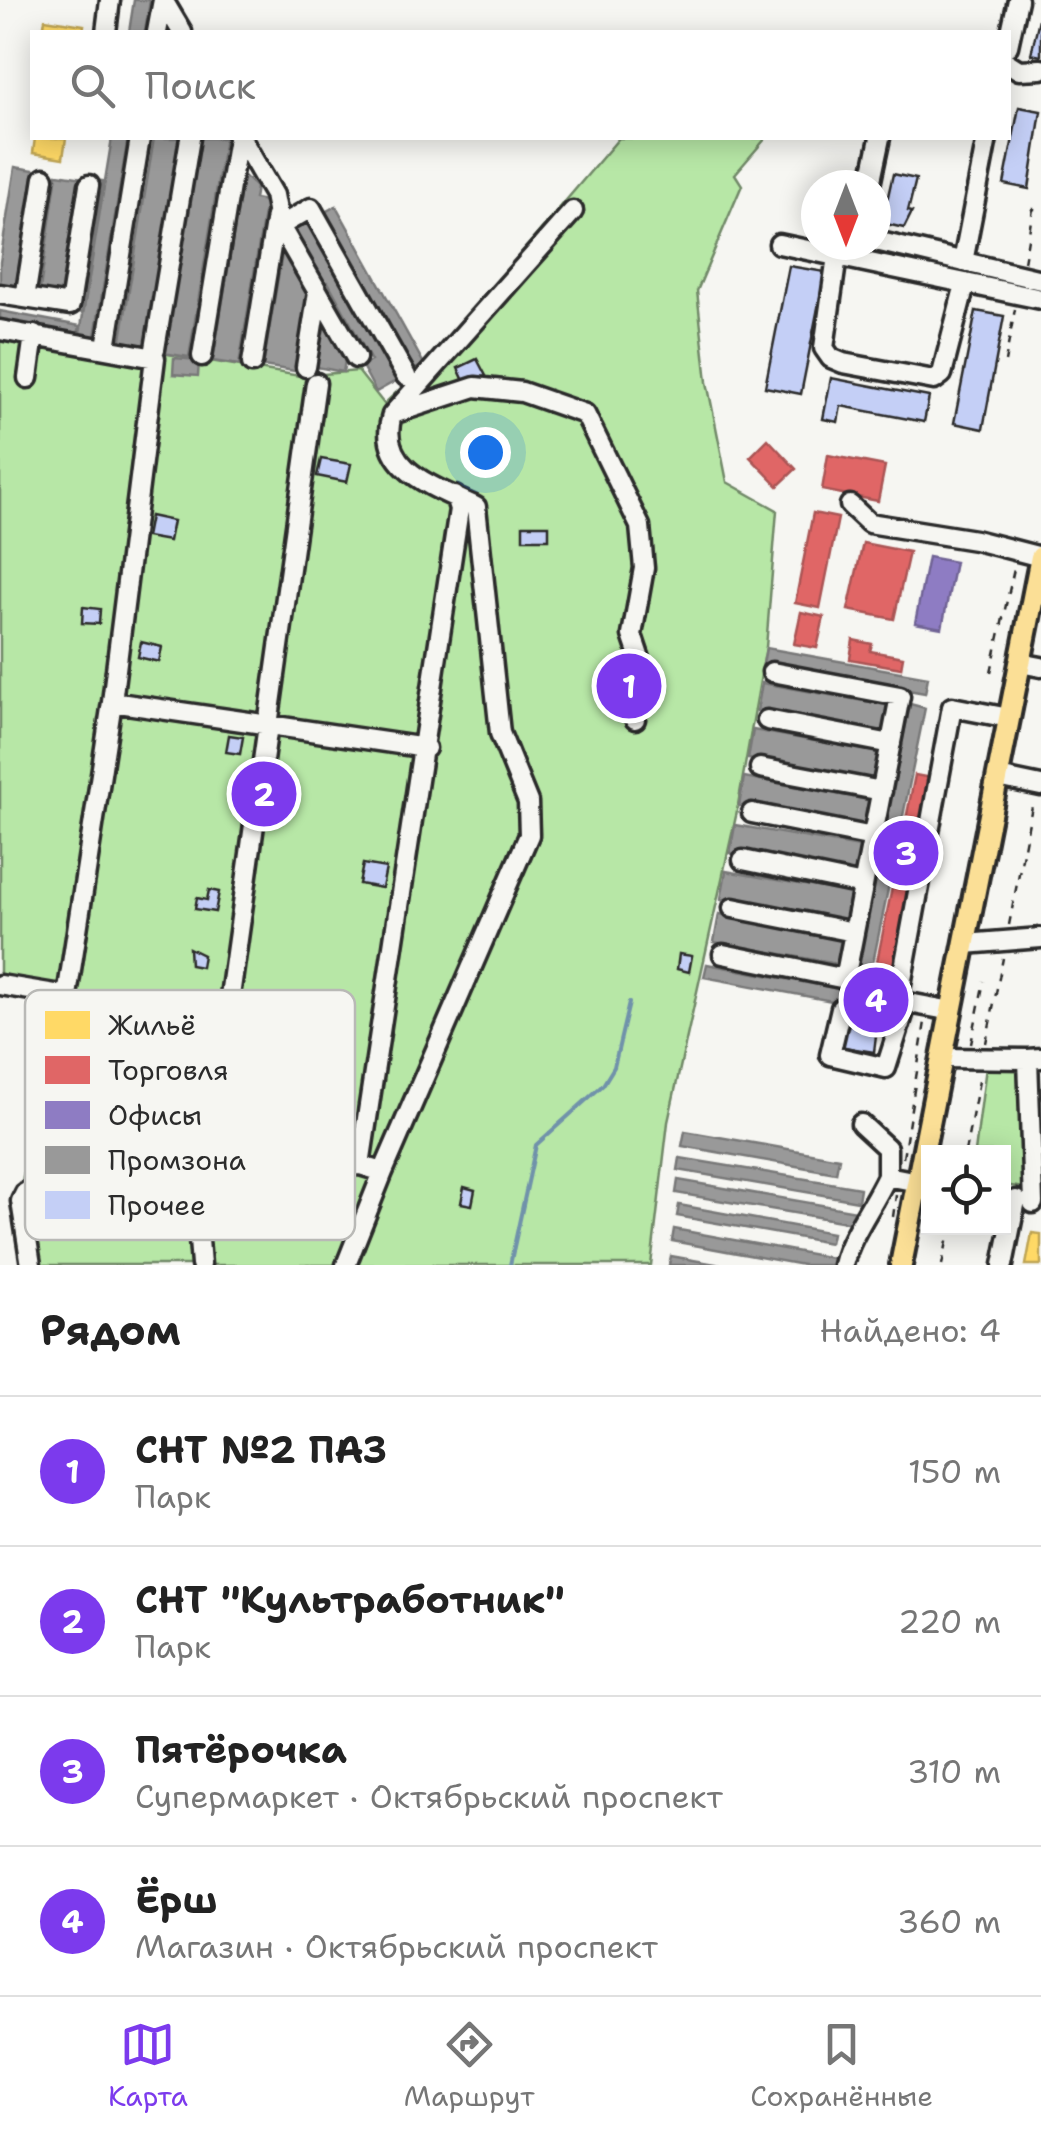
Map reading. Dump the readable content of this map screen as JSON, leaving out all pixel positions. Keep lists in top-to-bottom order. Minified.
{"legend":["Жильё","Торговля","Офисы","Промзона","Прочее"],"north":"bottom","page":{"search":"Поиск","pins":["1","2","3","4"],"heading":["Рядом","Найдено: 4"],"list":[{"mark":"1","name":"СНТ №2 ПАЗ","note":"Парк","value":"150 m"},{"mark":"2","name":"СНТ \"Культработник\"","note":"Парк","value":"220 m"},{"mark":"3","name":"Пятёрочка","note":"Супермаркет · Октябрьский проспект","value":"310 m"},{"mark":"4","name":"Ёрш","note":"Магазин · Октябрьский проспект","value":"360 m"}],"nav":["Карта","Маршрут","Сохранённые"]}}
